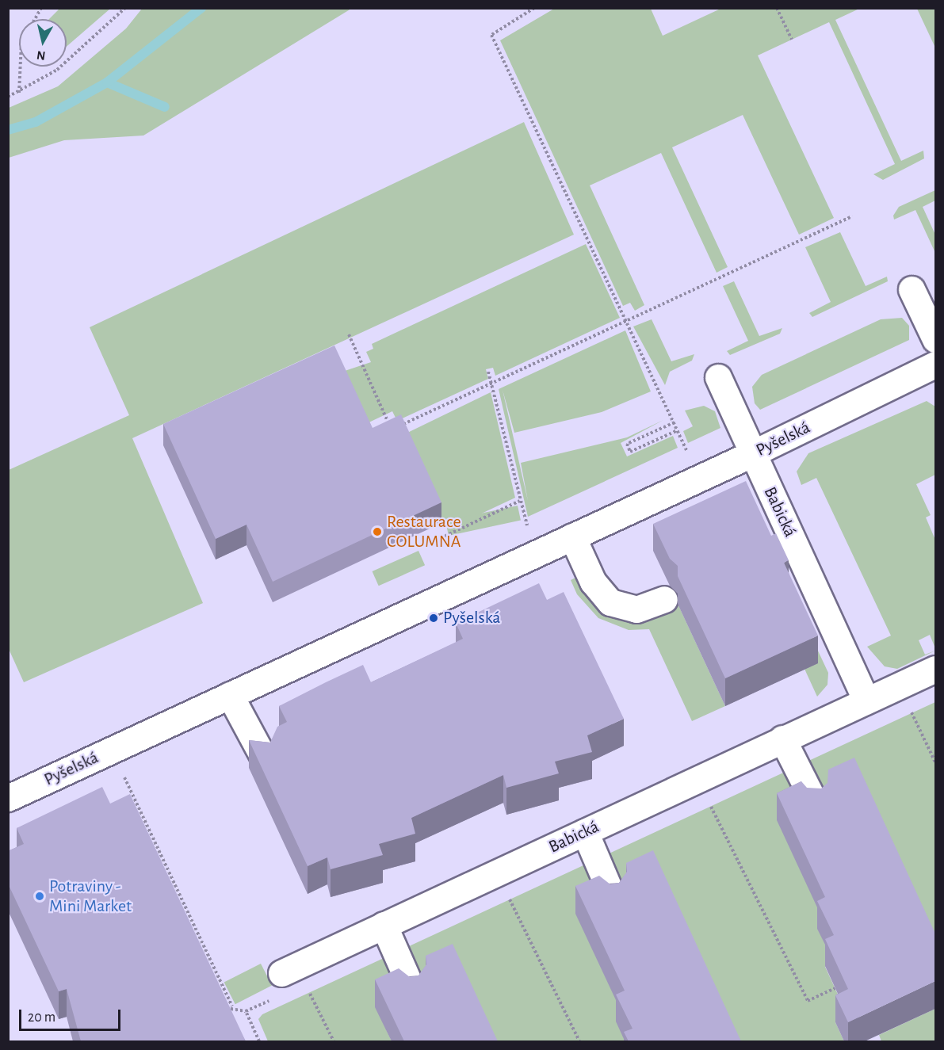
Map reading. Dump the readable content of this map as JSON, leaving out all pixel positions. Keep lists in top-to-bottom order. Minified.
{"streets":{"street":["Pyšelská","Babická"]},"crossings":[["Pyšelská","Babická"]],"places":["Restaurace COLUMNA","Pyšelská","Potraviny - Mini Market"],"scale_bar":"20 m","north":"bottom"}
